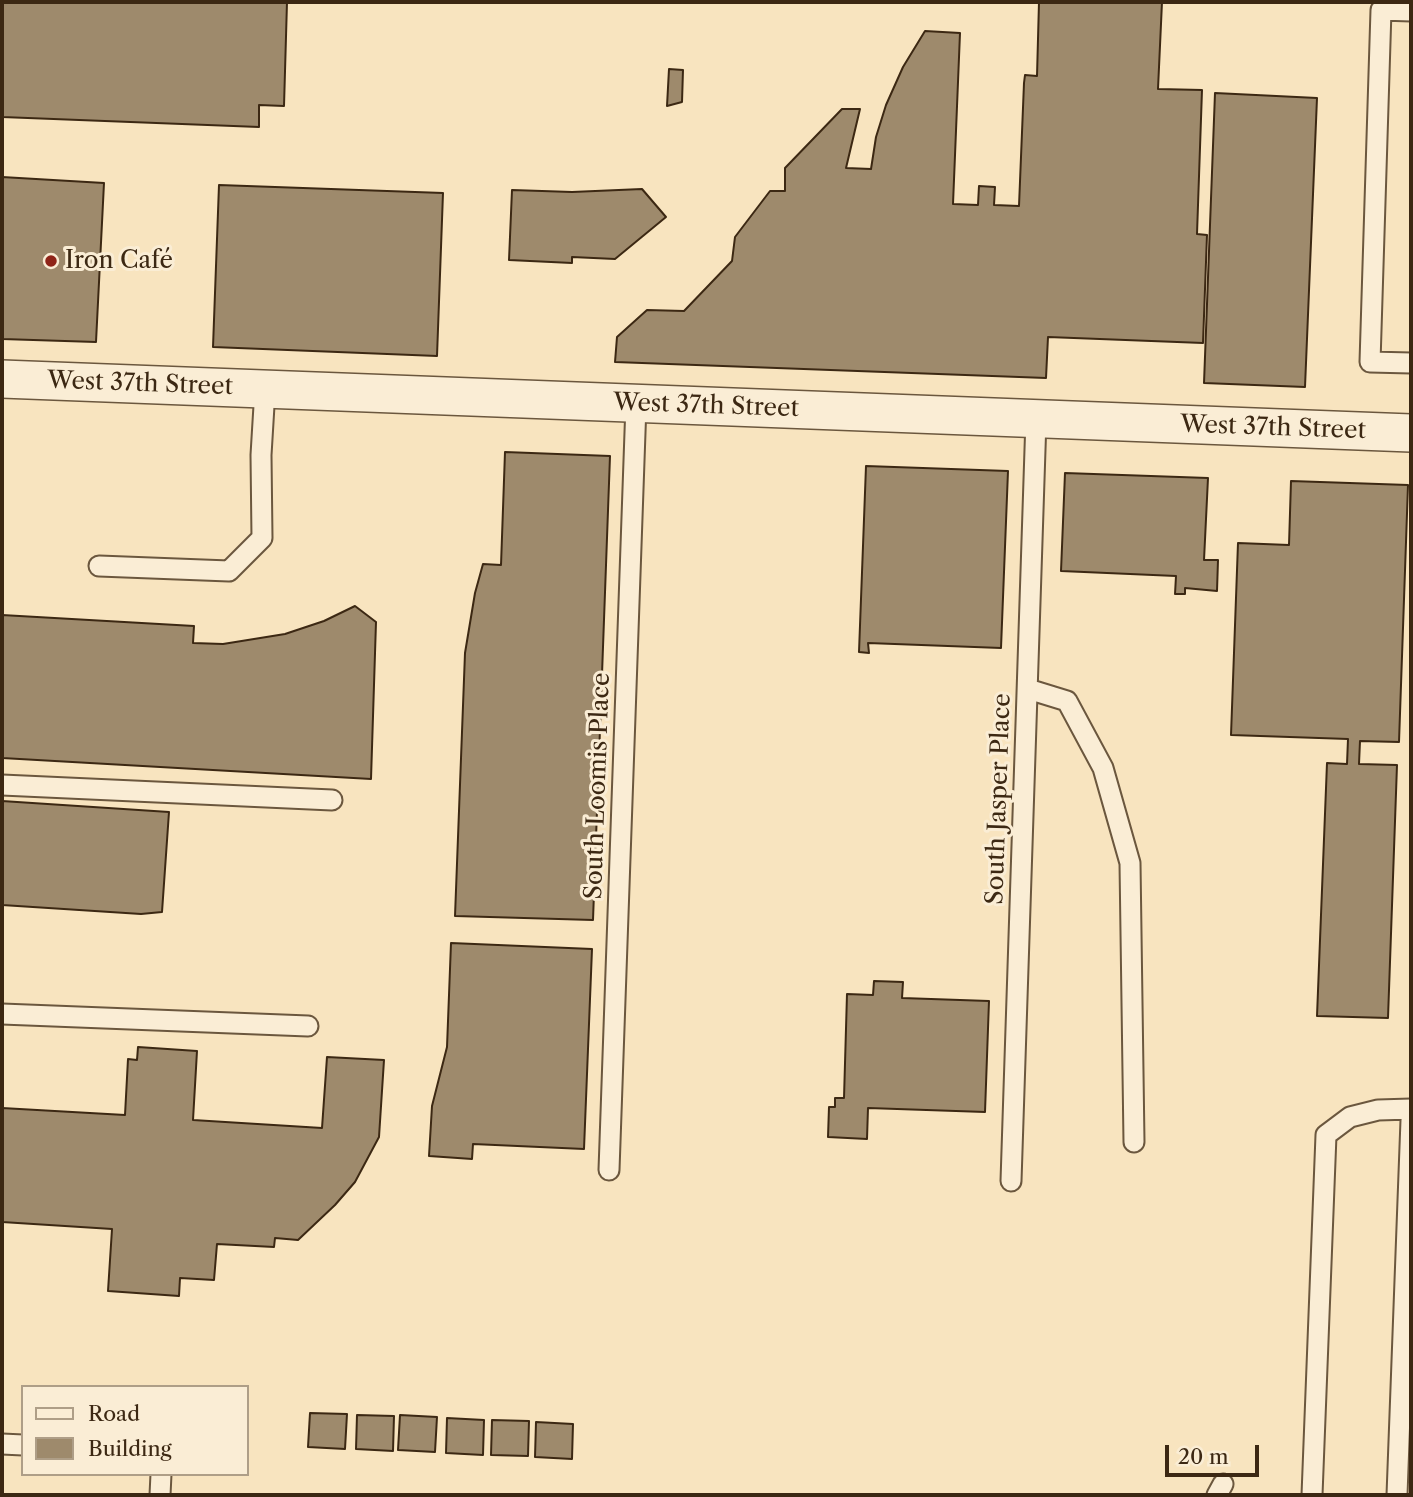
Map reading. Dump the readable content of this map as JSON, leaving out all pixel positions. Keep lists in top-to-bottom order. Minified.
{"streets":{"street":["West 37th Street"],"lane":["South Loomis Place","South Jasper Place"]},"crossings":[["West 37th Street","South Loomis Place"],["West 37th Street","South Jasper Place"]],"places":["Iron Café"],"legend":["Road","Building"],"scale_bar":"20 m"}
